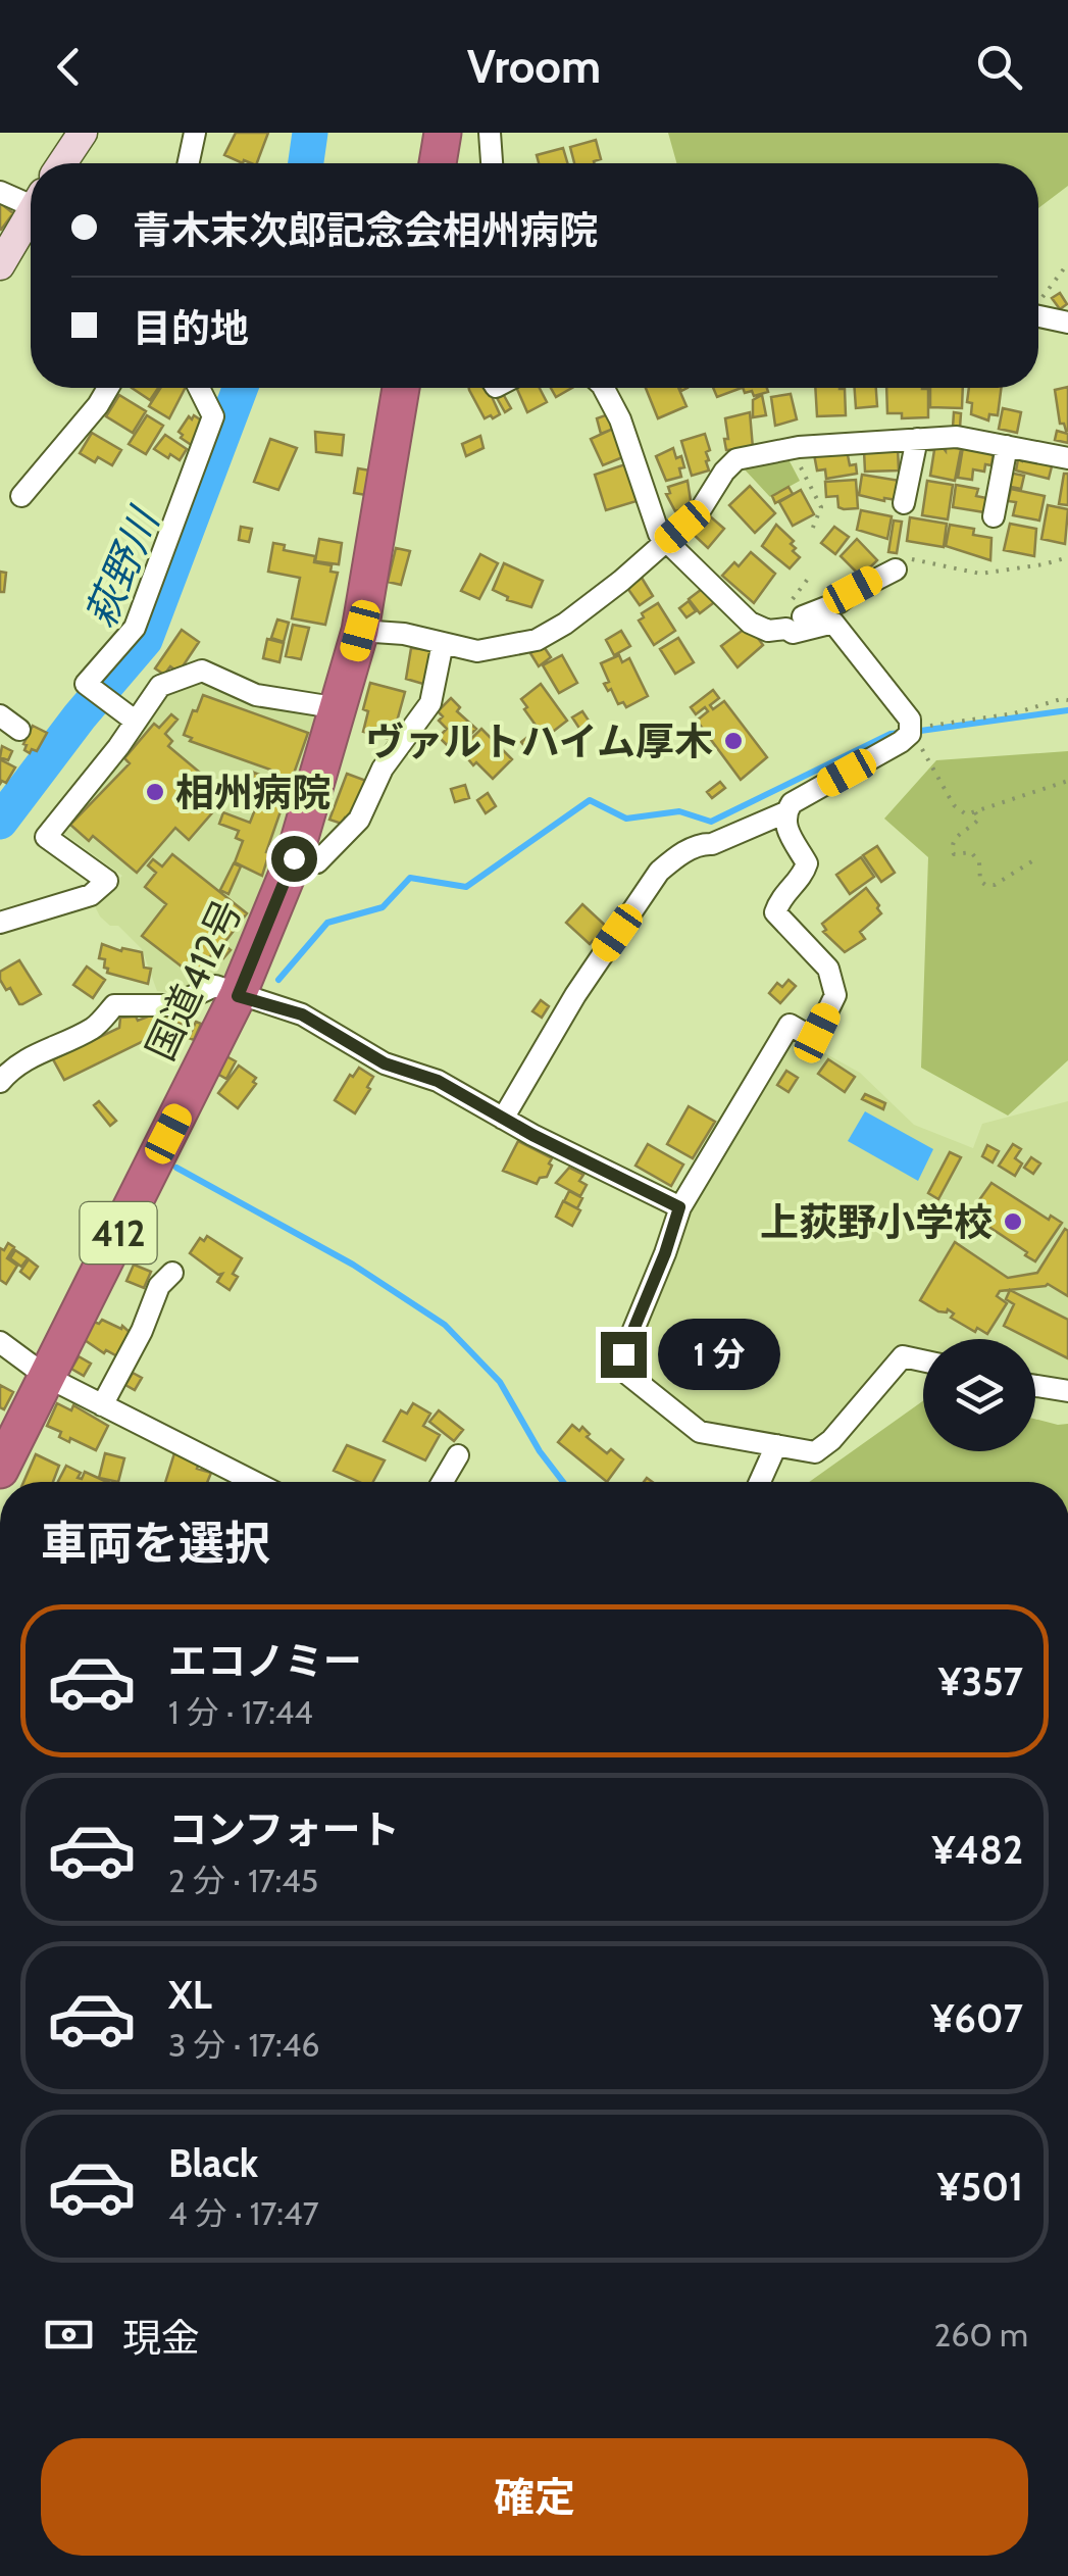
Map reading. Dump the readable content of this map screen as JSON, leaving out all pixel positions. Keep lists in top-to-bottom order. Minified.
{"streets":{"highway":["国道412号","412"]},"water":["萩野川"],"places":["ヴァルトハイム厚木","相州病院","上荻野小学校"],"page":{"header":"Vroom","banner":["青木末次郎記念会相州病院","目的地"],"bubble":"1 分","heading":"車両を選択","list":[{"name":"エコノミー","note":"1 分 · 17:44","value":"¥357"},{"name":"コンフォート","note":"2 分 · 17:45","value":"¥482"},{"name":"XL","note":"3 分 · 17:46","value":"¥607"},{"name":"Black","note":"4 分 · 17:47","value":"¥501"}],"pay":["現金","260 m"],"buttons":"確定"}}
